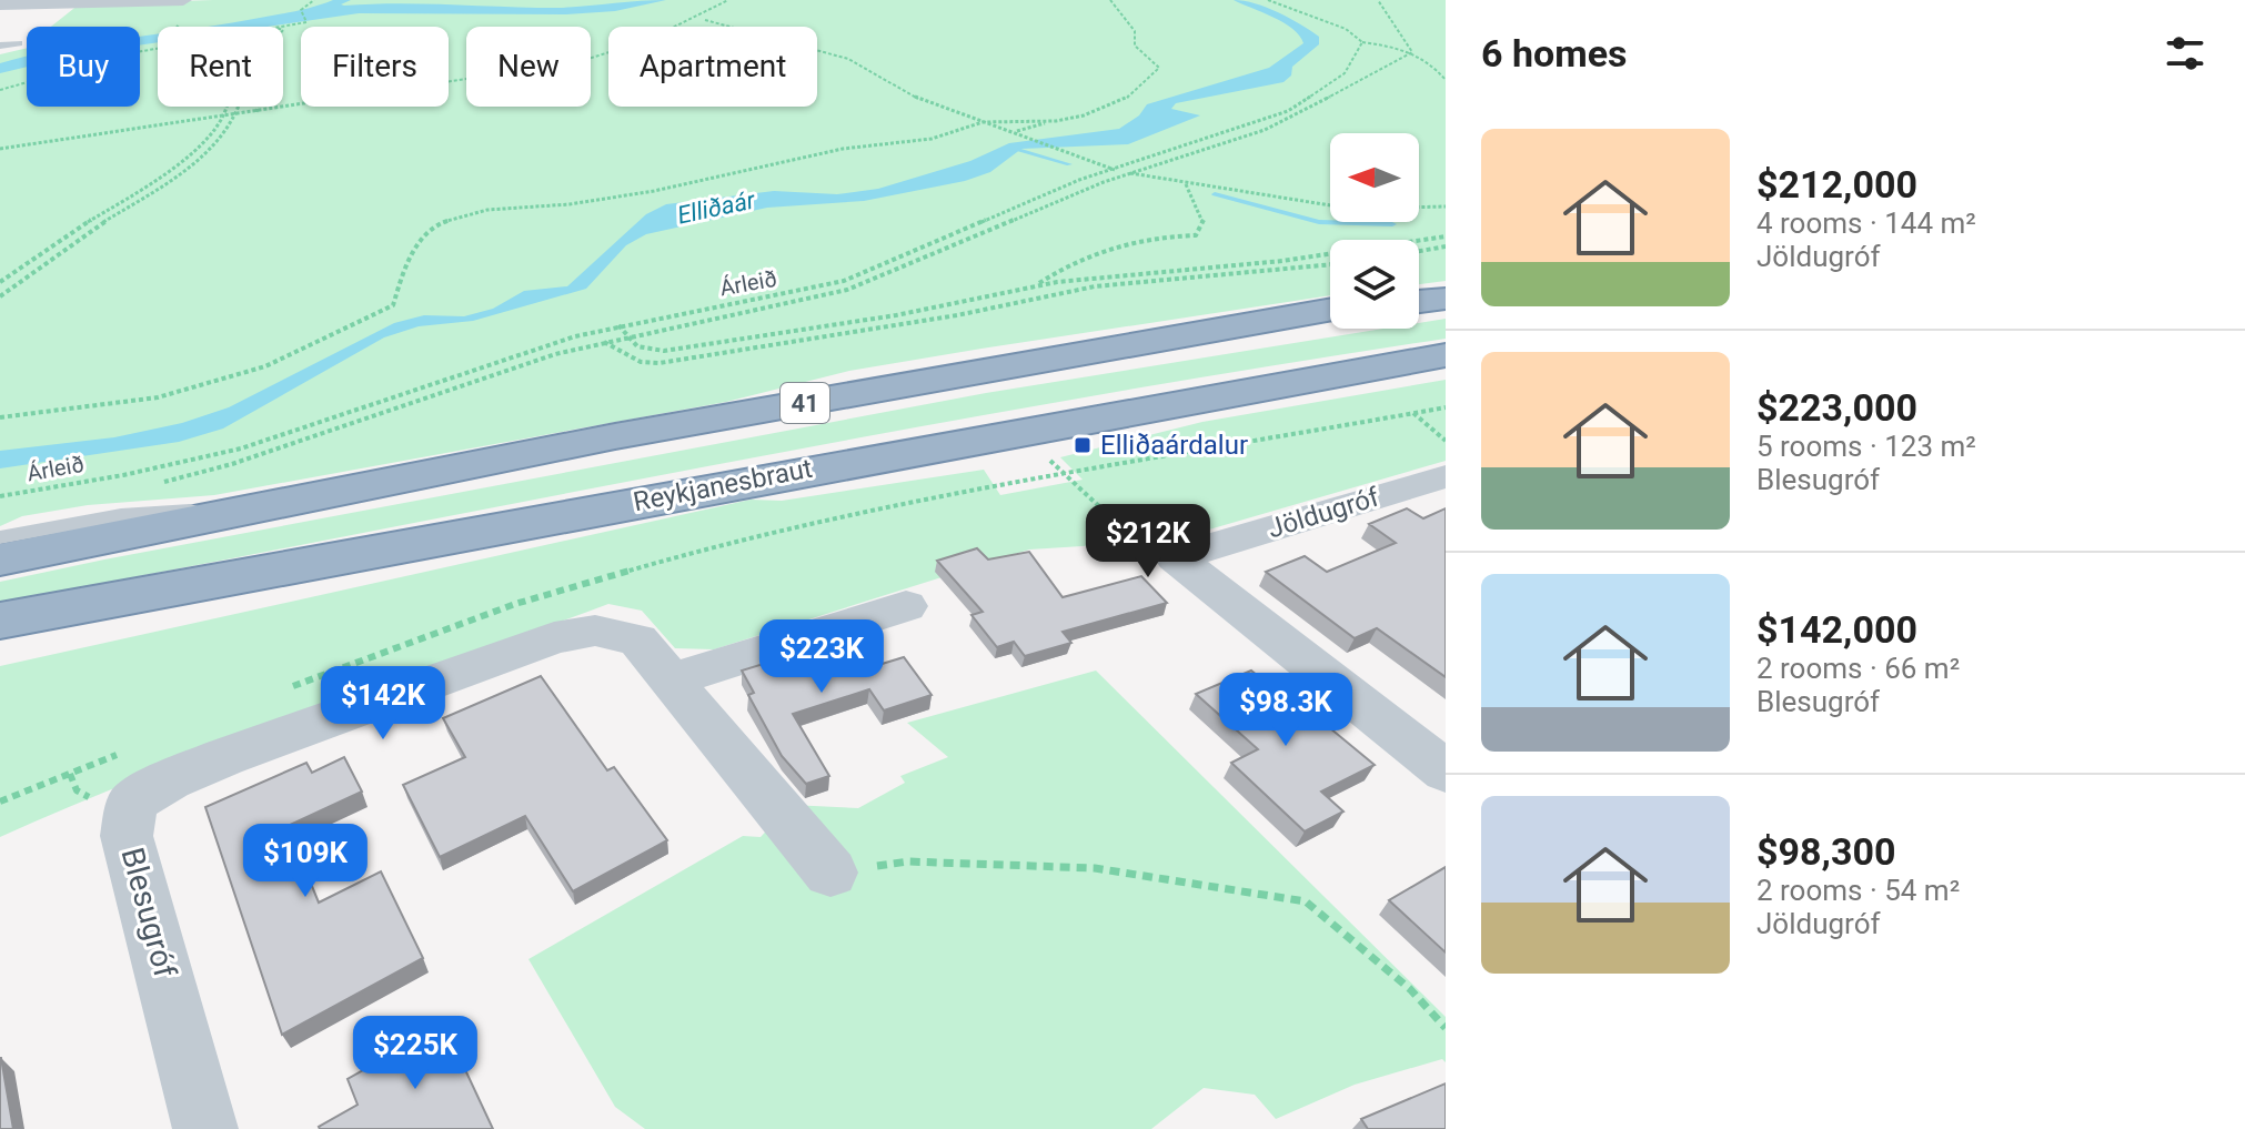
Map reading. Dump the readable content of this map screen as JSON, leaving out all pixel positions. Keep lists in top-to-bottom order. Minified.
{"streets":{"highway":["41","Reykjanesbraut"],"street":["Jöldugróf","Blesugróf"],"path":["Árleið"]},"water":["Elliðaár"],"places":{"transit":["Elliðaárdalur"]},"north":"left","page":{"heading":"6 homes","chip":["Buy","Rent","Filters","New","Apartment"],"list":[{"name":"$212,000","note":"4 rooms · 144 m² · Jöldugróf"},{"name":"$223,000","note":"5 rooms · 123 m² · Blesugróf"},{"name":"$142,000","note":"2 rooms · 66 m² · Blesugróf"},{"name":"$98,300","note":"2 rooms · 54 m² · Jöldugróf"}],"price":["$212K","$223K","$142K","$98.3K","$109K","$225K"]}}
